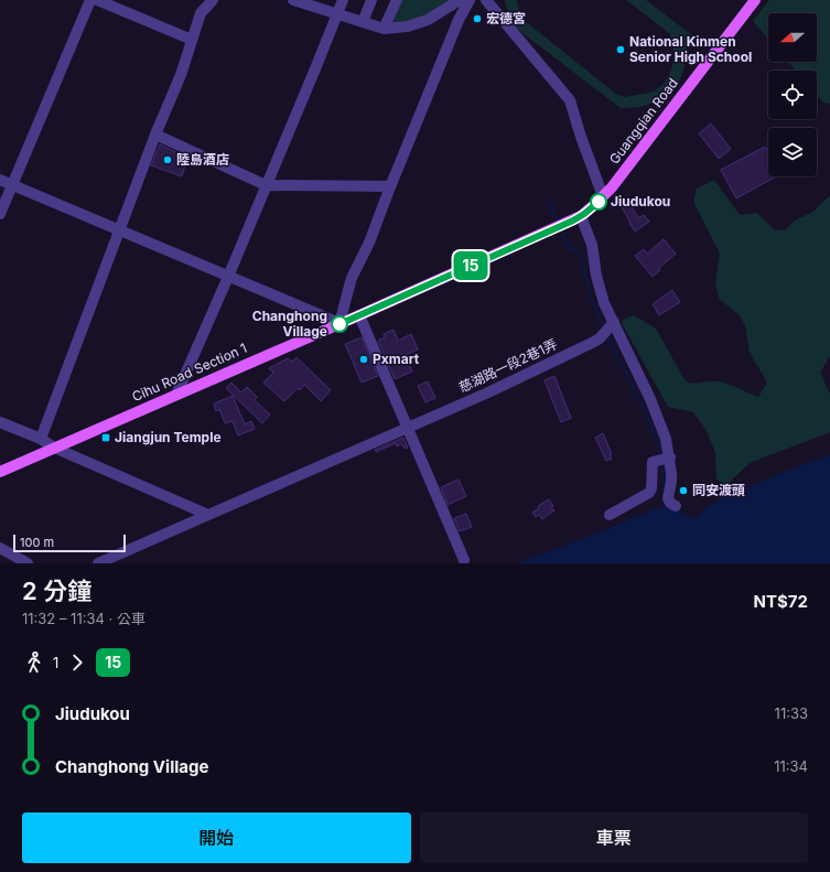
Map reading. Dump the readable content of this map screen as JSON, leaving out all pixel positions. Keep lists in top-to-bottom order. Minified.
{"streets":{"main road":["Guangqian Road","Cihu Road Section 1"],"street":["慈湖路一段2巷1弄"]},"crossings":[["Guangqian Road","Cihu Road Section 1"]],"places":{"other":["宏德宮","National Kinmen Senior High School","陸島酒店","Jiudukou","Changhong Village","Pxmart","同安渡頭"],"transit":["Jiangjun Temple"]},"lines":["bus line 15"],"scale_bar":"100 m","north":"left","page":{"on_map":"15","scale":"100 m","heading":["2 分鐘","11:32 – 11:34 · 公車","NT$72"],"legs":["1","15"],"list":[{"name":"Jiudukou","value":"11:33"},{"name":"Changhong Village","value":"11:34"}],"buttons":["開始","車票"]}}
